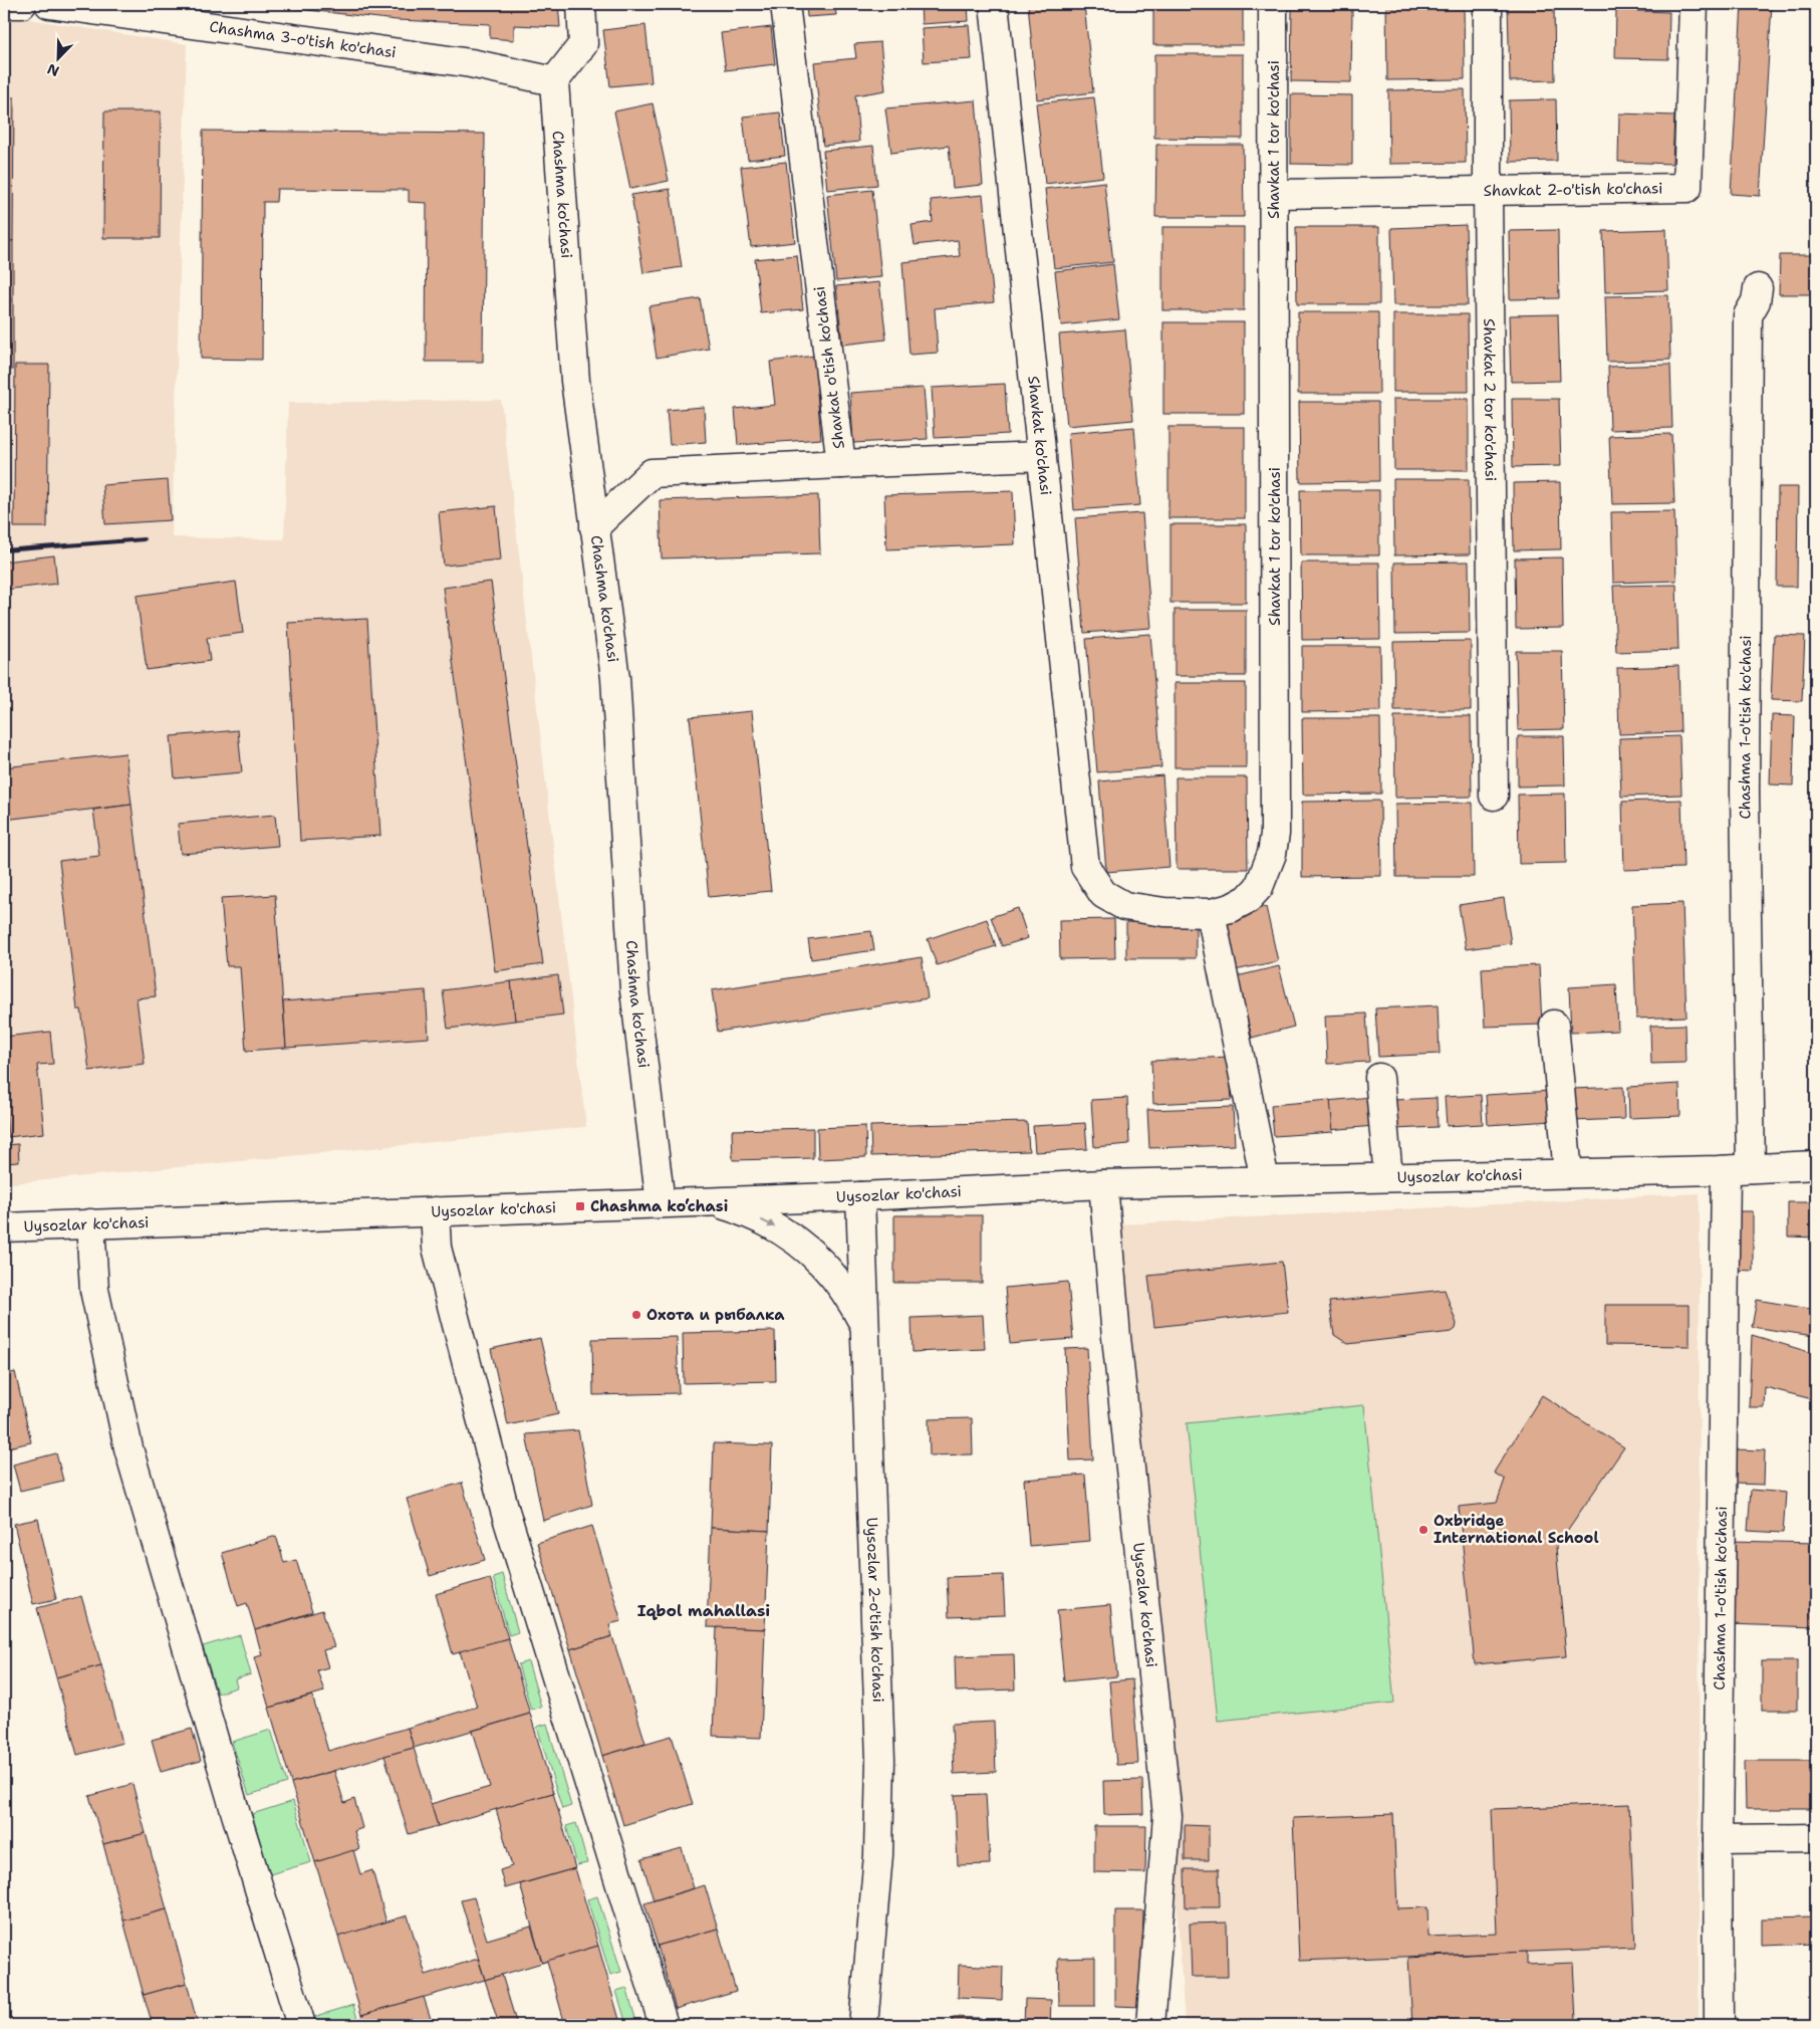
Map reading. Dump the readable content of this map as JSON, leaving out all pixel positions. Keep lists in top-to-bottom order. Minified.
{"streets":{"street":["Chashma 3-o'tish ko'chasi","Shavkat 1 tor ko'chasi","Shavkat 2-o'tish ko'chasi","Chashma ko'chasi","Shavkat o'tish ko'chasi","Shavkat 2 tor ko'chasi","Shavkat ko'chasi","Chashma 1-o'tish ko'chasi","Uysozlar ko'chasi","Uysozlar 2-o'tish ko'chasi"]},"crossings":[["Chashma 3-o'tish ko'chasi","Chashma ko'chasi"],["Shavkat 1 tor ko'chasi","Shavkat 2-o'tish ko'chasi"],["Shavkat 1 tor ko'chasi","Shavkat ko'chasi"],["Shavkat 2-o'tish ko'chasi","Shavkat 2 tor ko'chasi"],["Chashma ko'chasi","Shavkat o'tish ko'chasi"],["Chashma ko'chasi","Uysozlar ko'chasi"],["Chashma 1-o'tish ko'chasi","Uysozlar ko'chasi"],["Uysozlar ko'chasi","Uysozlar 2-o'tish ko'chasi"]],"districts":["Iqbol mahallasi"],"places":{"transit":["Chashma ko‘chasi"],"other":["Охота и рыбалка","Oxbridge International School"]},"north":"bottom left"}
